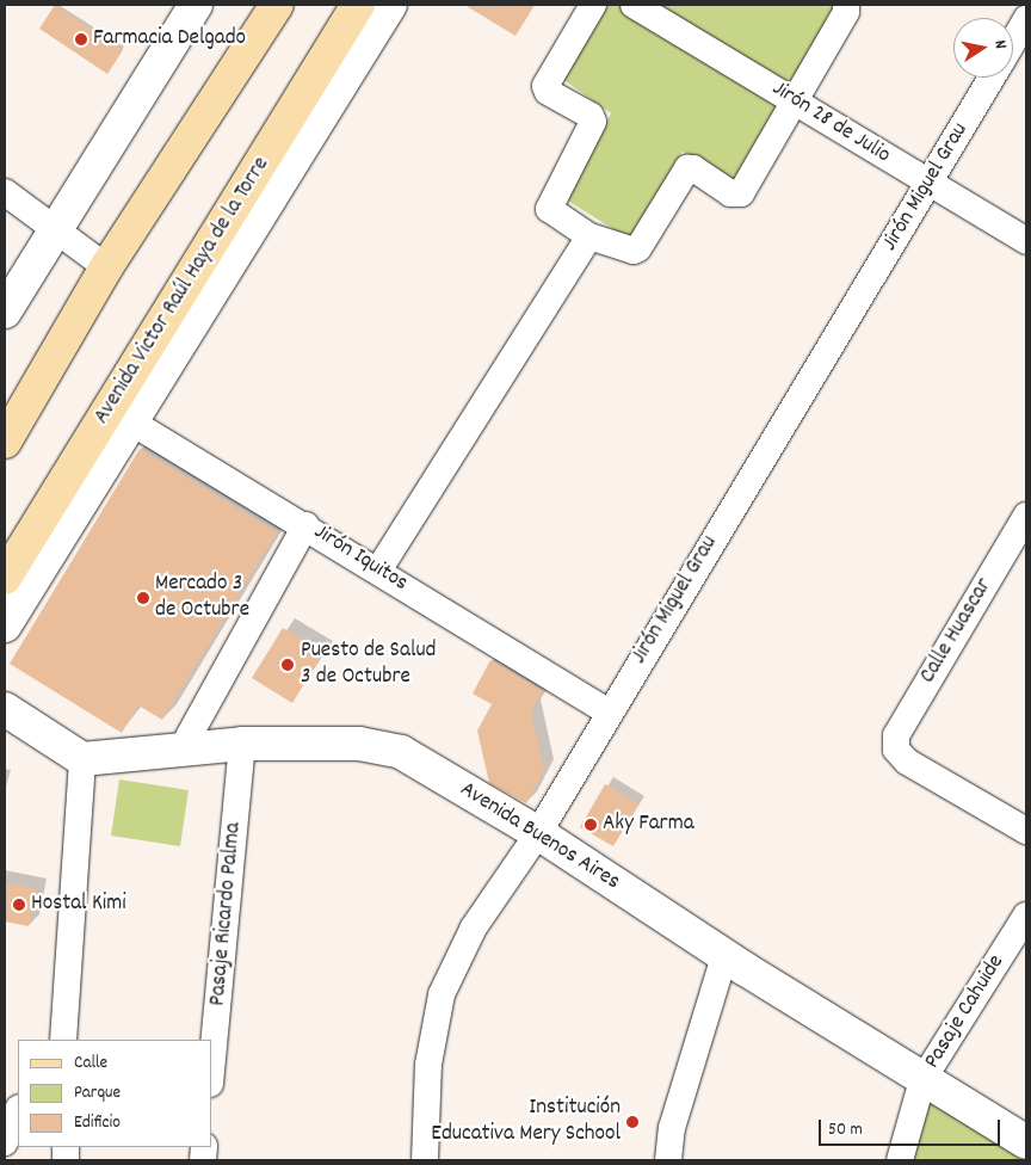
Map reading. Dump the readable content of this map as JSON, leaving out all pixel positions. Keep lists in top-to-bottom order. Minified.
{"streets":{"main road":["Avenida Victor Raúl Haya de la Torre","Avenida Buenos Aires"],"street":["Jirón 28 de Julio","Jirón Miguel Grau","Jirón Iquitos","Calle Huascar","Pasaje Ricardo Palma","Pasaje Cahuide"]},"crossings":[["Jirón 28 de Julio","Jirón Miguel Grau"],["Jirón Miguel Grau","Jirón Iquitos"],["Jirón Miguel Grau","Avenida Buenos Aires"],["Avenida Victor Raúl Haya de la Torre","Jirón Iquitos"],["Avenida Buenos Aires","Pasaje Ricardo Palma"],["Avenida Buenos Aires","Pasaje Cahuide"]],"places":["Farmacia Delgado","Mercado 3 de Octubre","Puesto de Salud 3 de Octubre","Aky Farma","Hostal Kimi","Institución Educativa Mery School"],"legend":["Calle","Parque","Edificio"],"scale_bar":"50 m","north":"right"}
